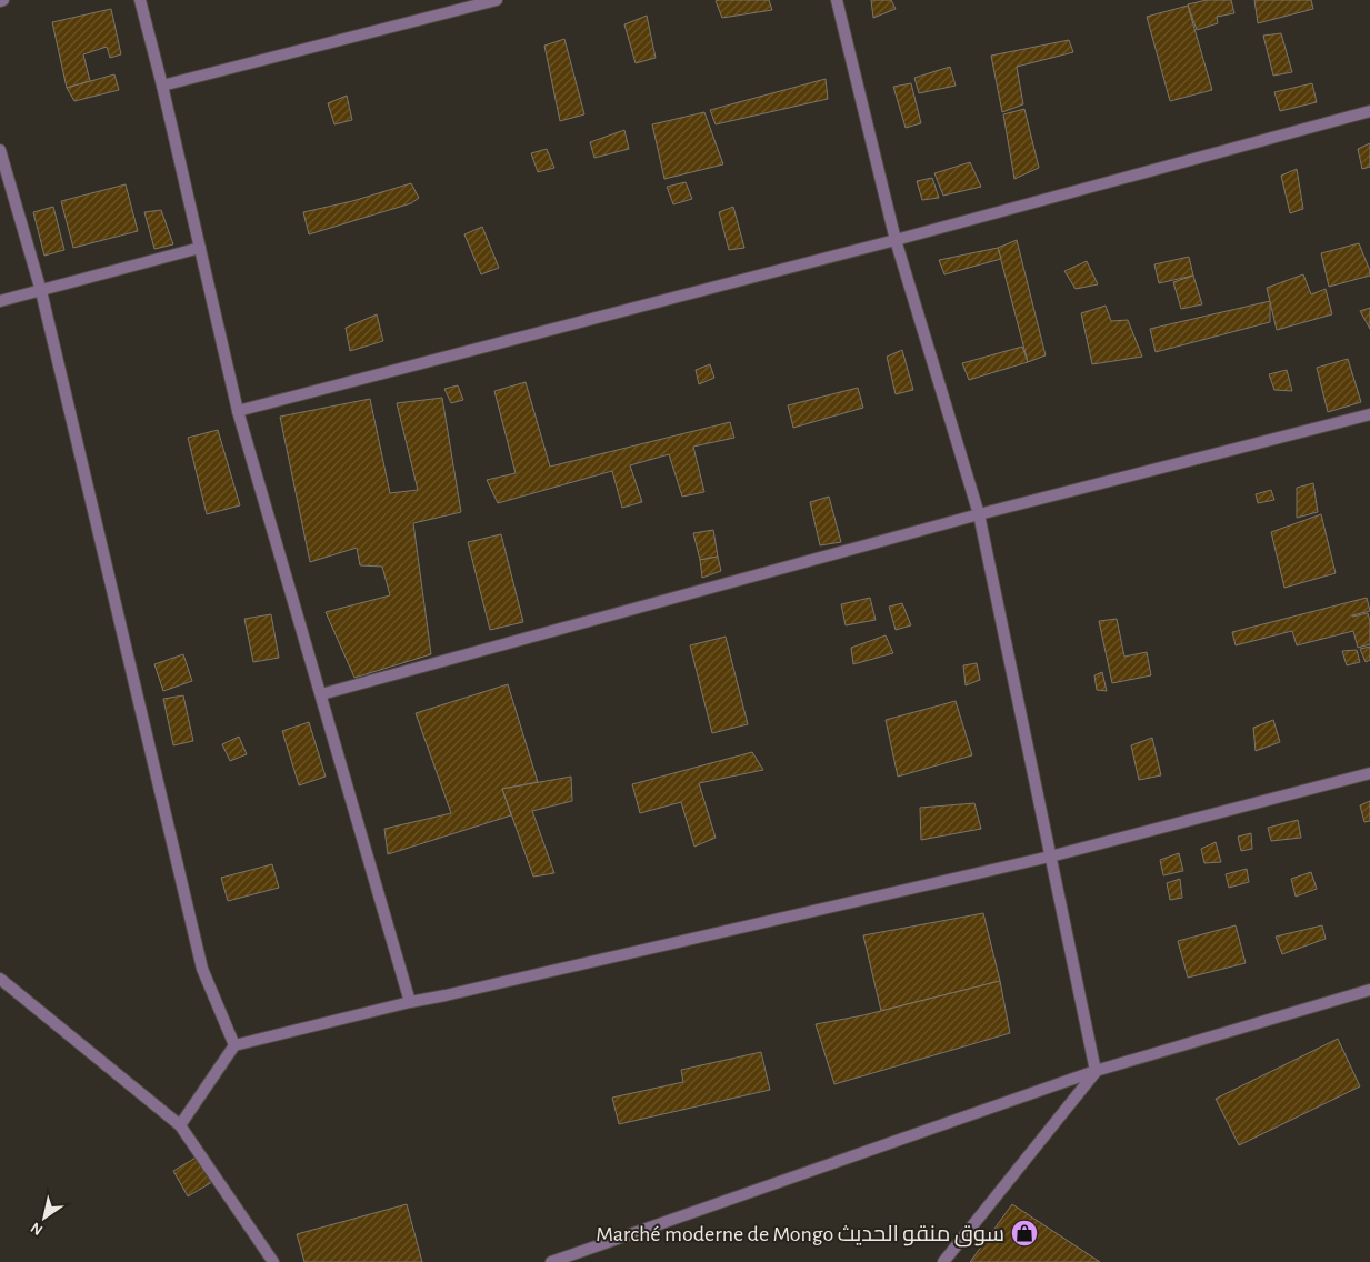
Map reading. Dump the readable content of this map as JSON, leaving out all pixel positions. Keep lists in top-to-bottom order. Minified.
{"places":{"shop":["Marché moderne de Mongo سوق منقو الحديث"]},"north":"bottom left"}
